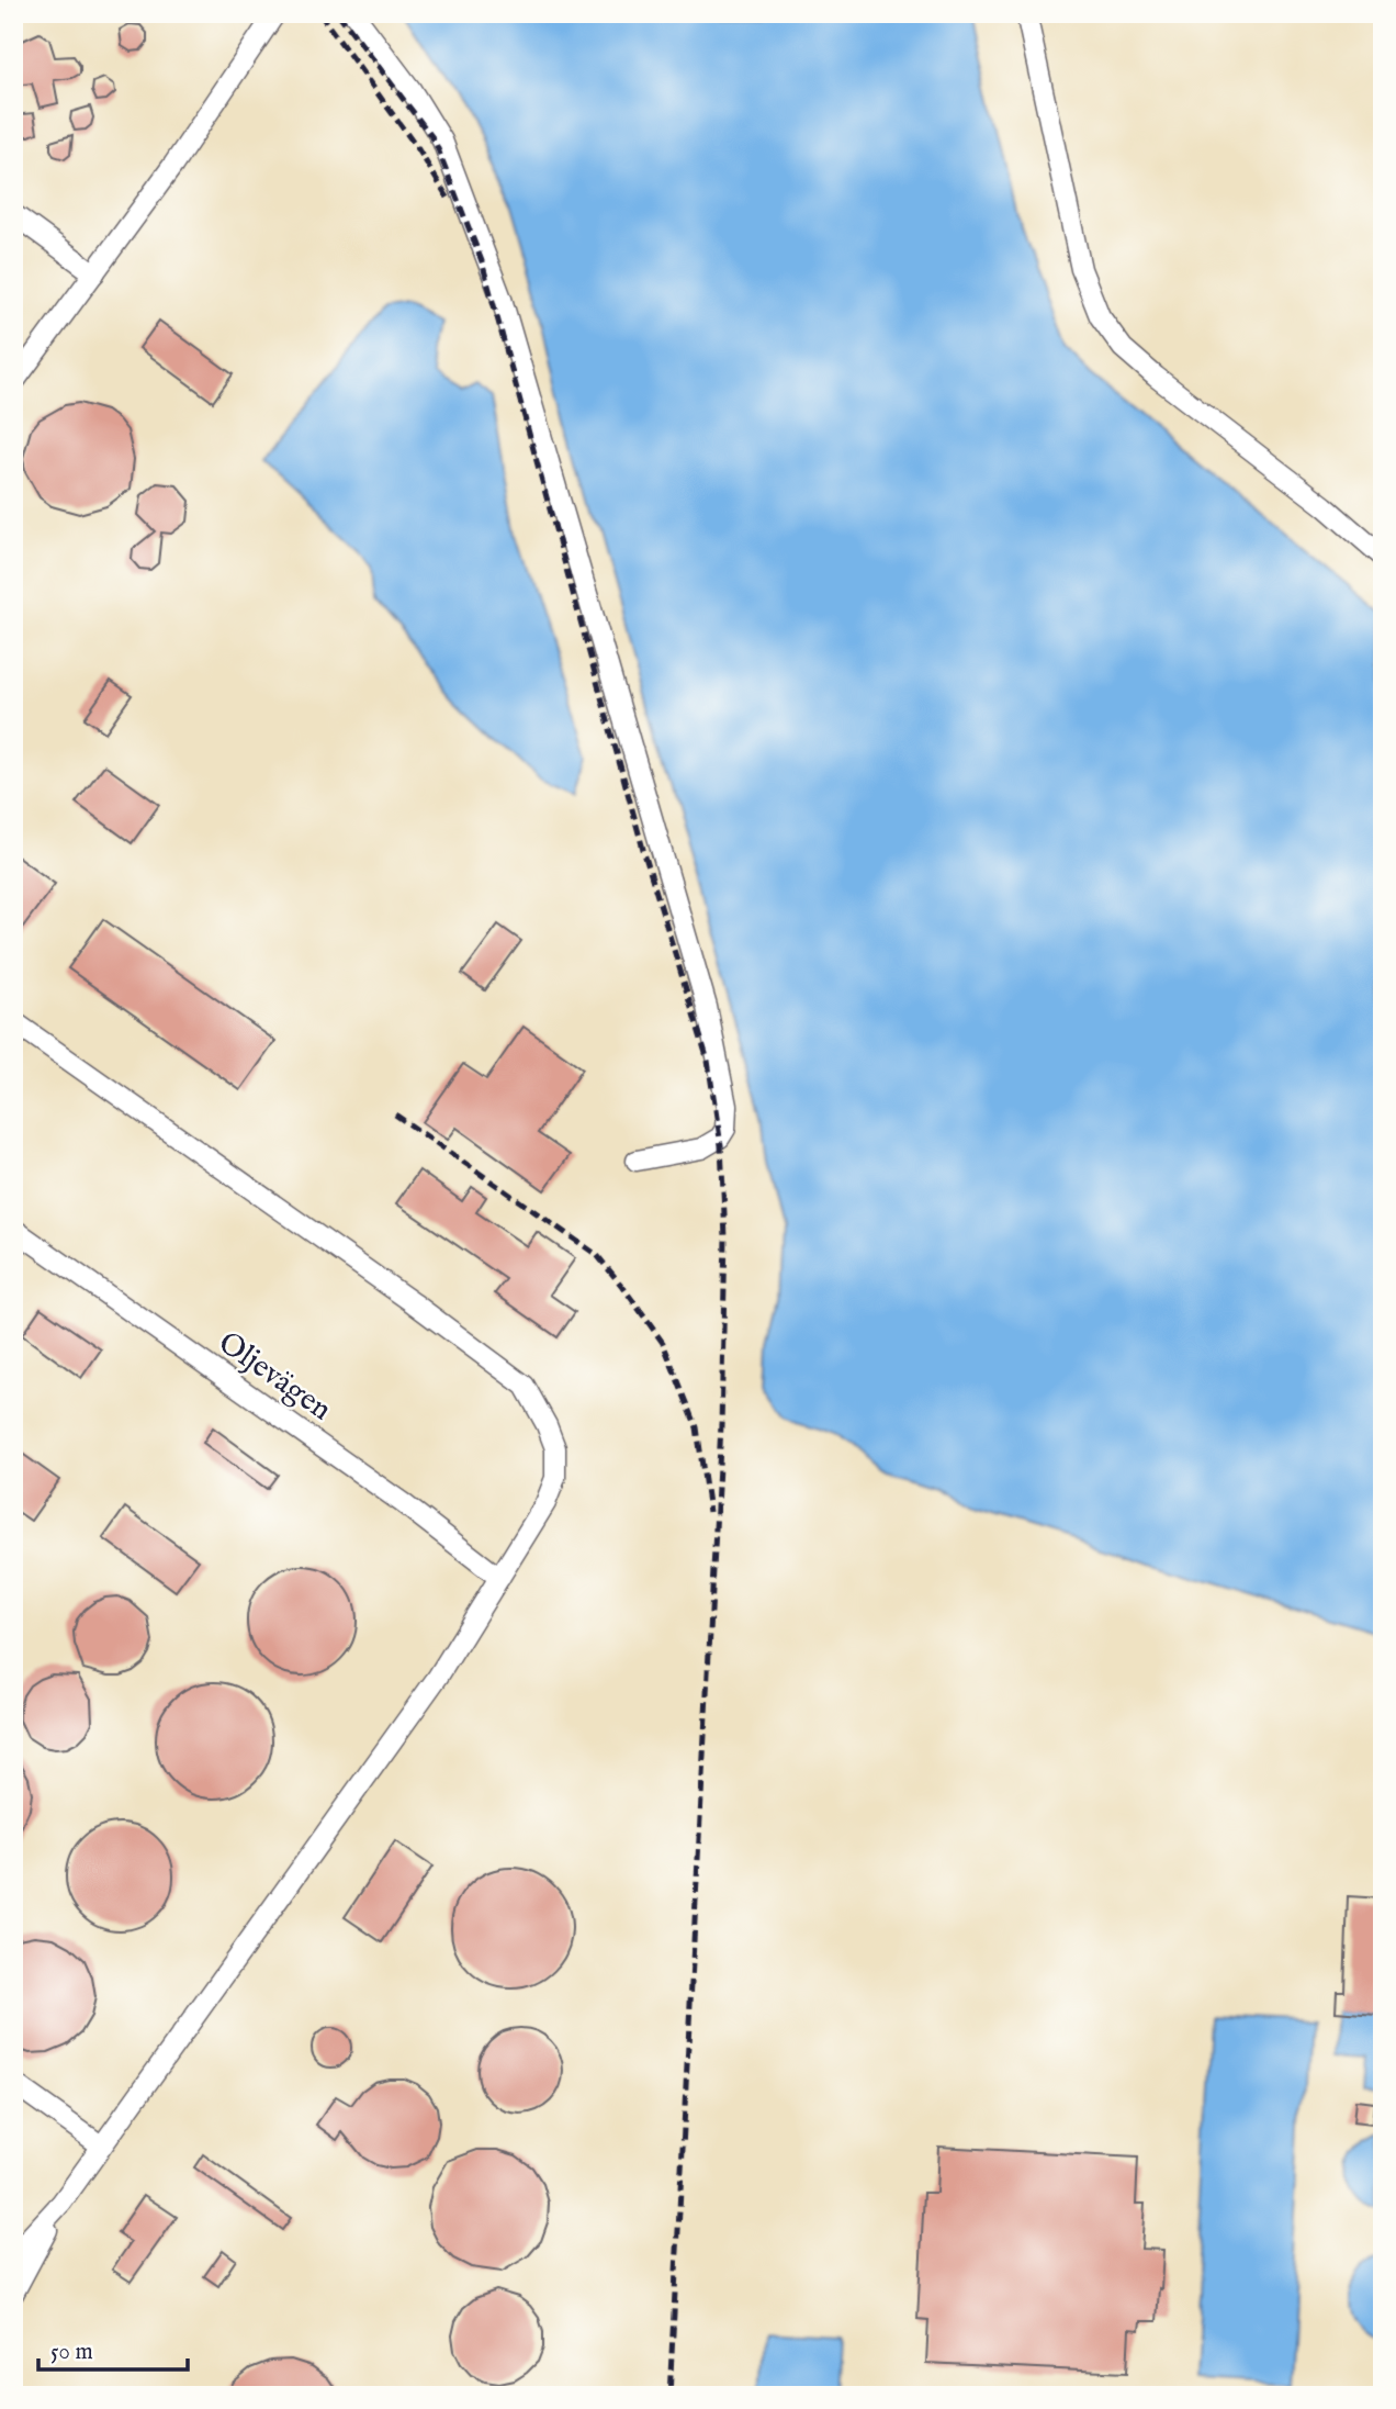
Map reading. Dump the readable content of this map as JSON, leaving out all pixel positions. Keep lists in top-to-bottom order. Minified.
{"streets":{"street":["Oljevägen"]},"scale_bar":"50 m"}
